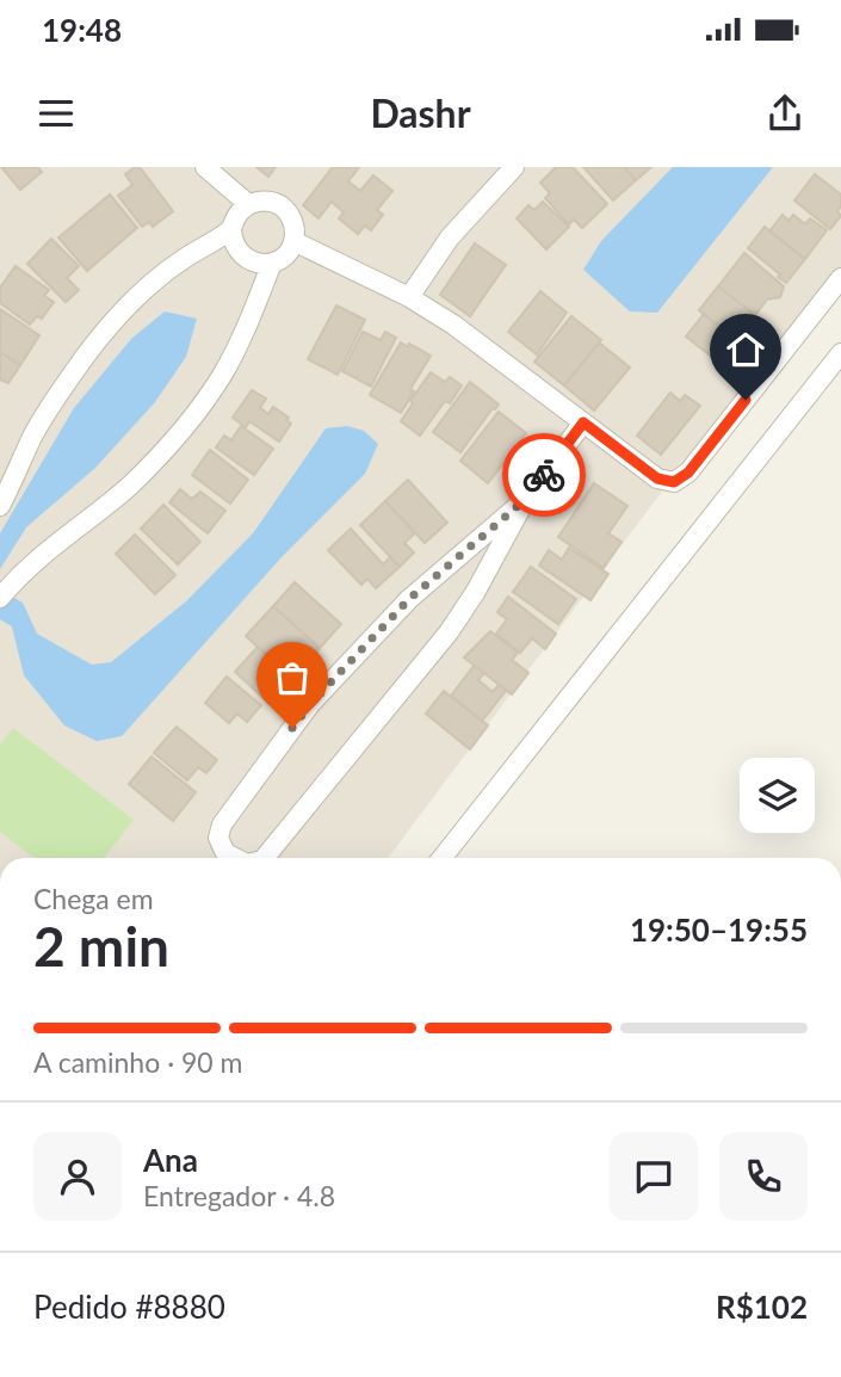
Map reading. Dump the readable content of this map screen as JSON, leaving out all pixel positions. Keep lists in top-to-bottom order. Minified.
{"page":{"status":"19:48","header":"Dashr","heading":["2 min","Chega em","19:50–19:55"],"panel":["Ana","Entregador · 4.8","Pedido #8880","R$102"],"bar":"A caminho · 90 m"}}
